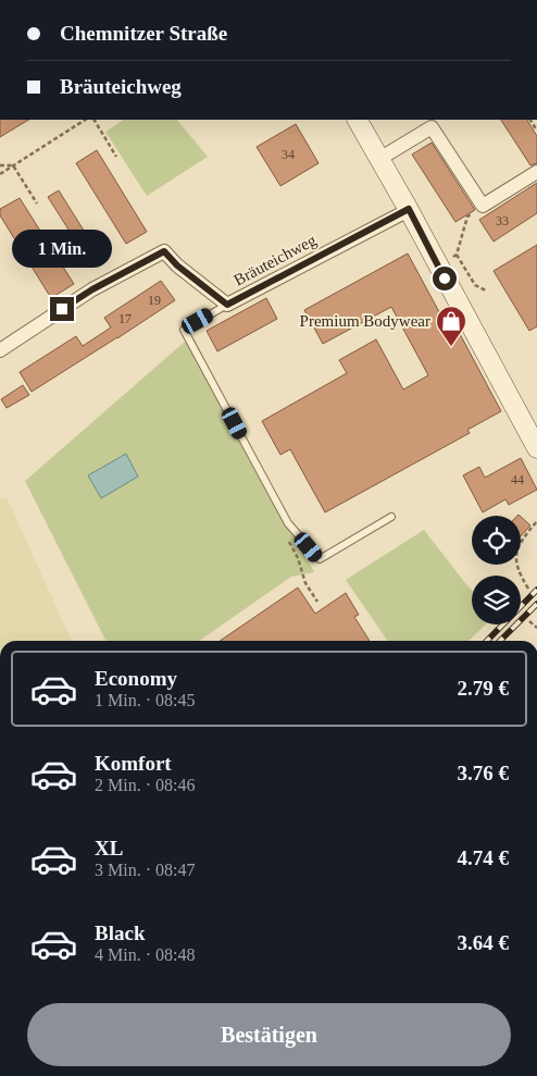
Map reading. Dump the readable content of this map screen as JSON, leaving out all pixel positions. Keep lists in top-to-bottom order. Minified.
{"streets":{"street":["Bräuteichweg"]},"places":{"shop":["Premium Bodywear"]},"house_numbers":["34","33","19","17","44"],"page":{"banner":["Chemnitzer Straße","Bräuteichweg"],"bubble":"1 Min.","list":[{"name":"Economy","note":"1 Min. · 08:45","value":"2.79 €"},{"name":"Komfort","note":"2 Min. · 08:46","value":"3.76 €"},{"name":"XL","note":"3 Min. · 08:47","value":"4.74 €"},{"name":"Black","note":"4 Min. · 08:48","value":"3.64 €"}],"buttons":"Bestätigen"}}
